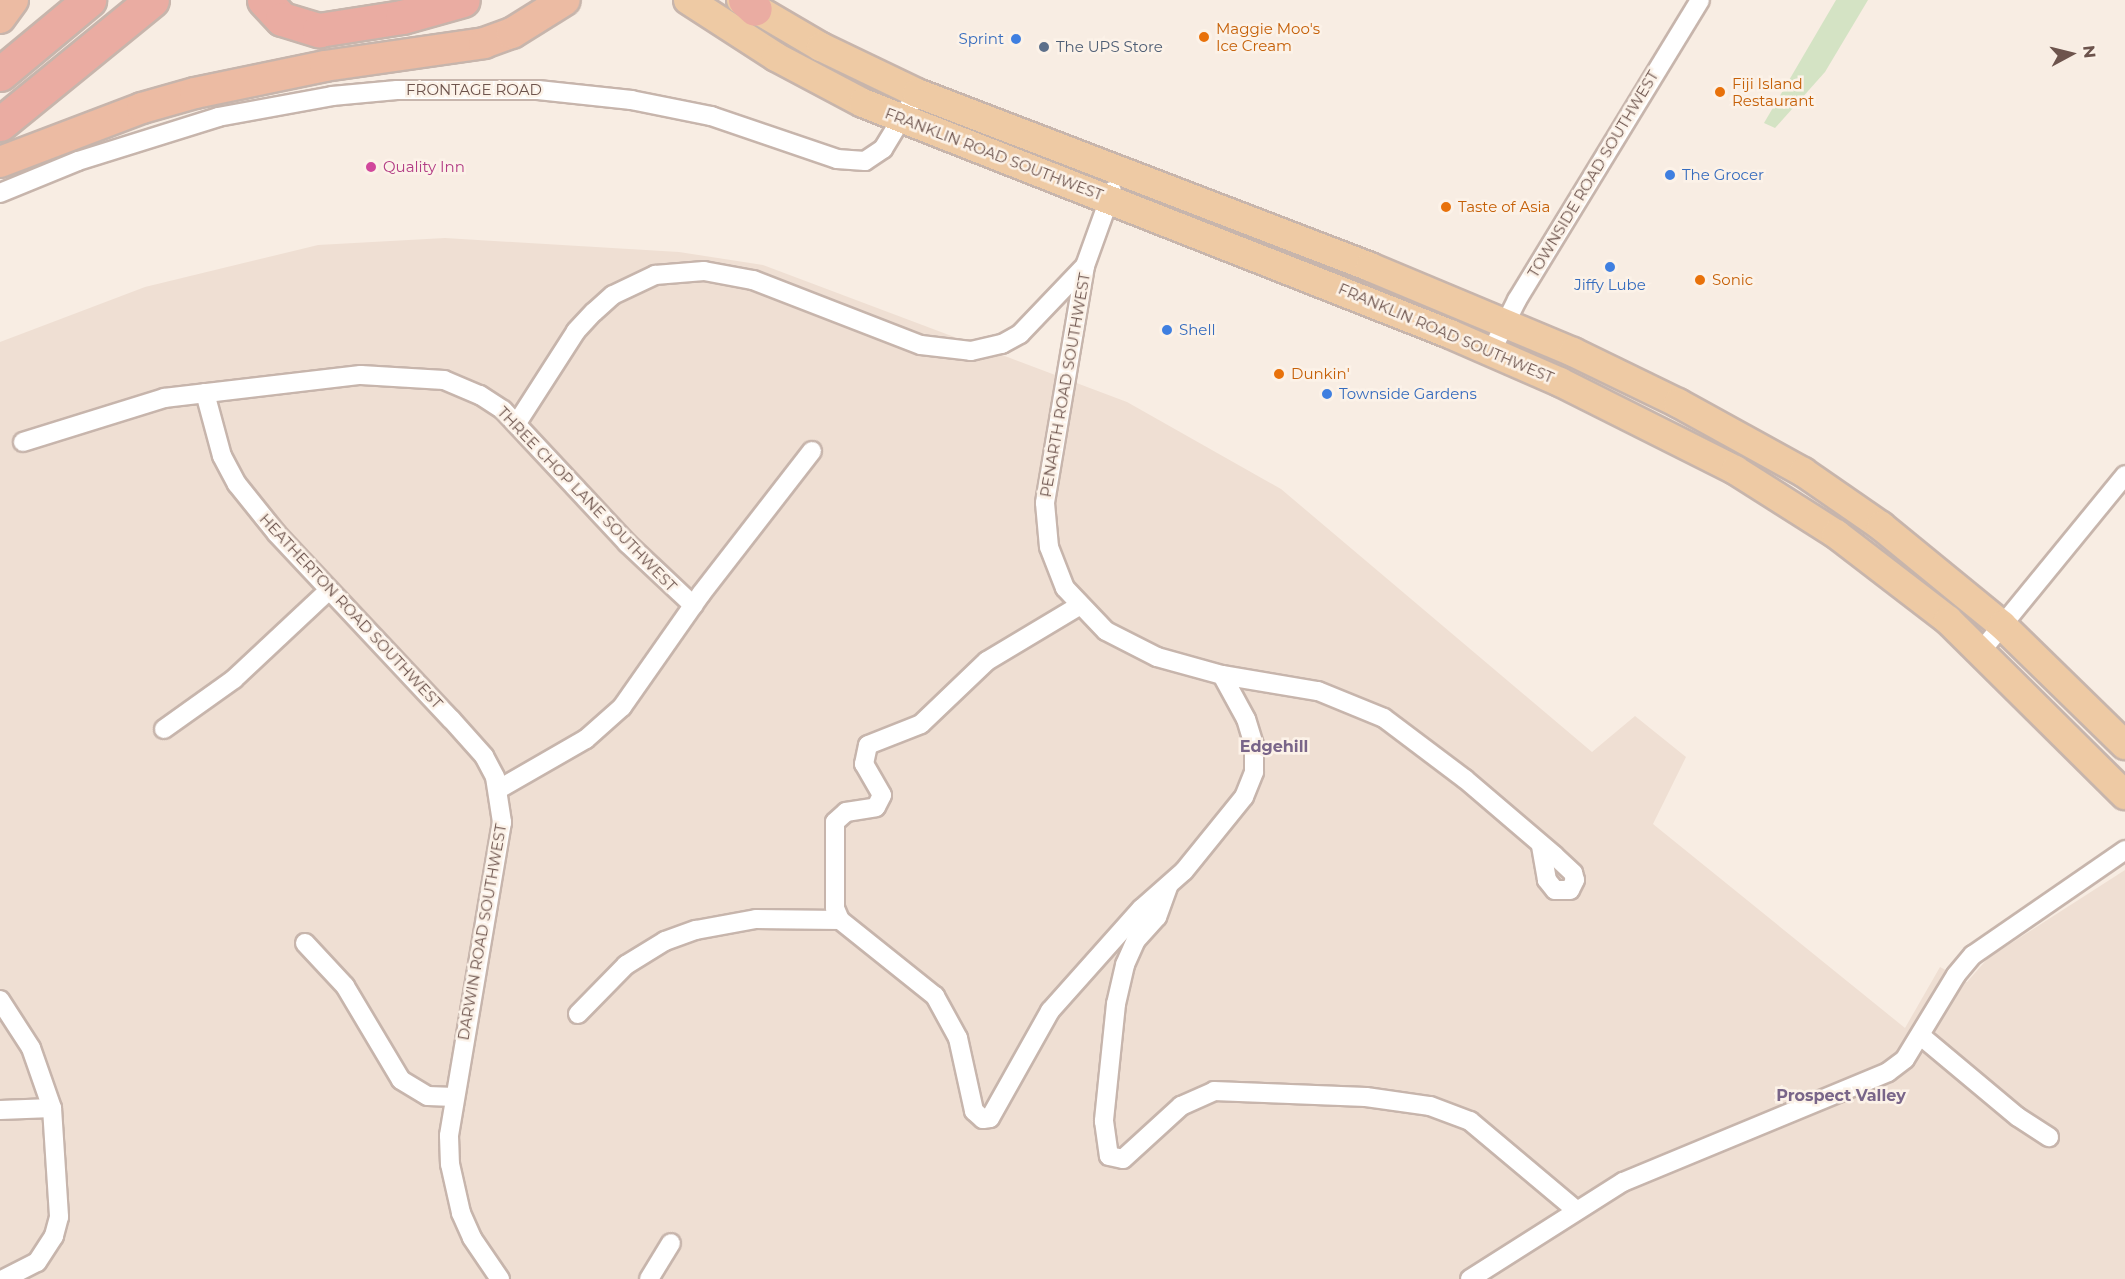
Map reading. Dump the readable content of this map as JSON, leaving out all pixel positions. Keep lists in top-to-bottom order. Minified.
{"streets":{"main road":["FRANKLIN ROAD SOUTHWEST"],"street":["FRONTAGE ROAD","TOWNSIDE ROAD SOUTHWEST","PENARTH ROAD SOUTHWEST","THREE CHOP LANE SOUTHWEST","HEATHERTON ROAD SOUTHWEST","DARWIN ROAD SOUTHWEST"]},"crossings":[["FRONTAGE ROAD","FRANKLIN ROAD SOUTHWEST"],["FRANKLIN ROAD SOUTHWEST","TOWNSIDE ROAD SOUTHWEST"],["FRANKLIN ROAD SOUTHWEST","PENARTH ROAD SOUTHWEST"],["THREE CHOP LANE SOUTHWEST","HEATHERTON ROAD SOUTHWEST"],["HEATHERTON ROAD SOUTHWEST","DARWIN ROAD SOUTHWEST"]],"districts":["Edgehill","Prospect Valley"],"places":["Maggie Moo's Ice Cream","Sprint","The UPS Store","Fiji Island Restaurant","Quality Inn","The Grocer","Taste of Asia","Jiffy Lube","Sonic","Shell","Dunkin'","Townside Gardens"],"north":"right"}
